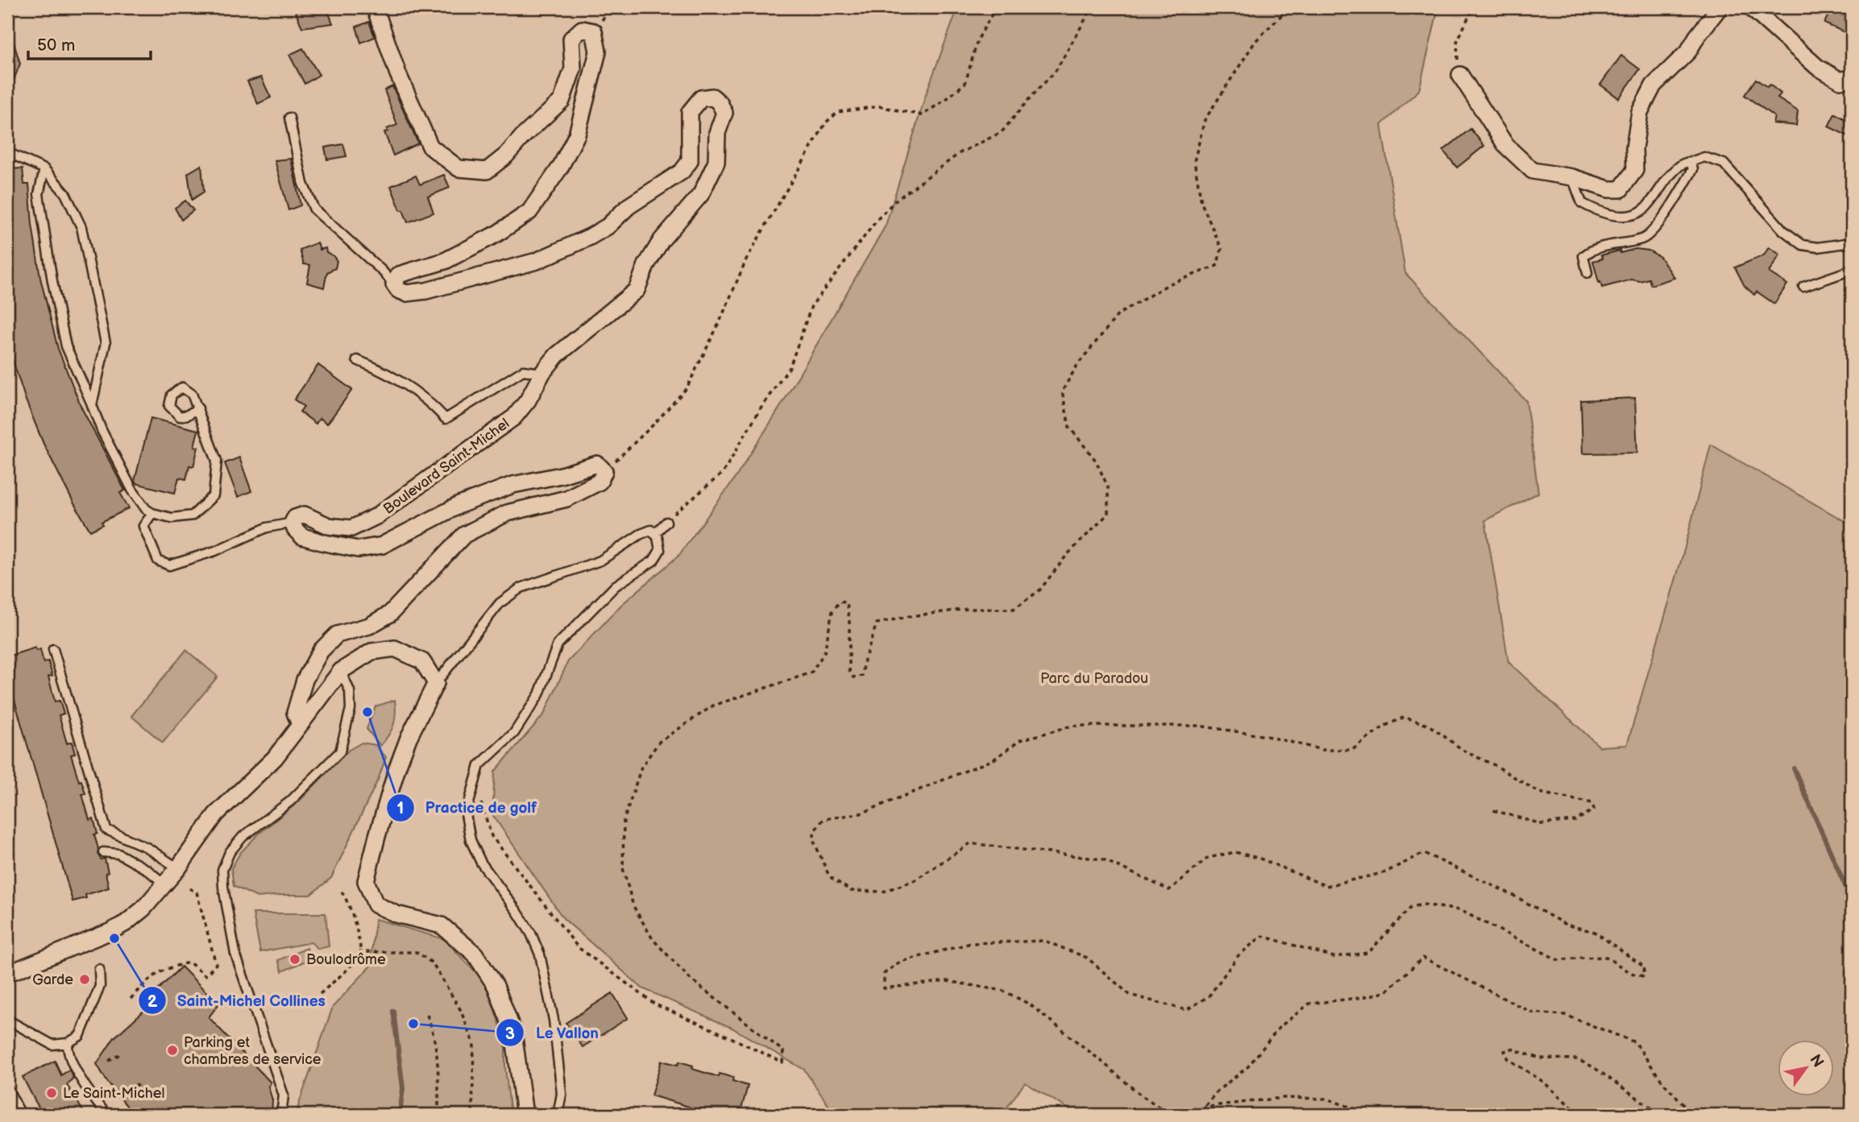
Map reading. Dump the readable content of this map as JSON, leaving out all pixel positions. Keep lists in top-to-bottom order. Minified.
{"streets":{"street":["Boulevard Saint-Michel"]},"parks":["Parc du Paradou"],"places":["Practice de golf","Saint-Michel Collines","Boulodrôme","Garde","Le Vallon","Parking et chambres de service","Le Saint-Michel"],"scale_bar":"50 m","north":"top right"}
